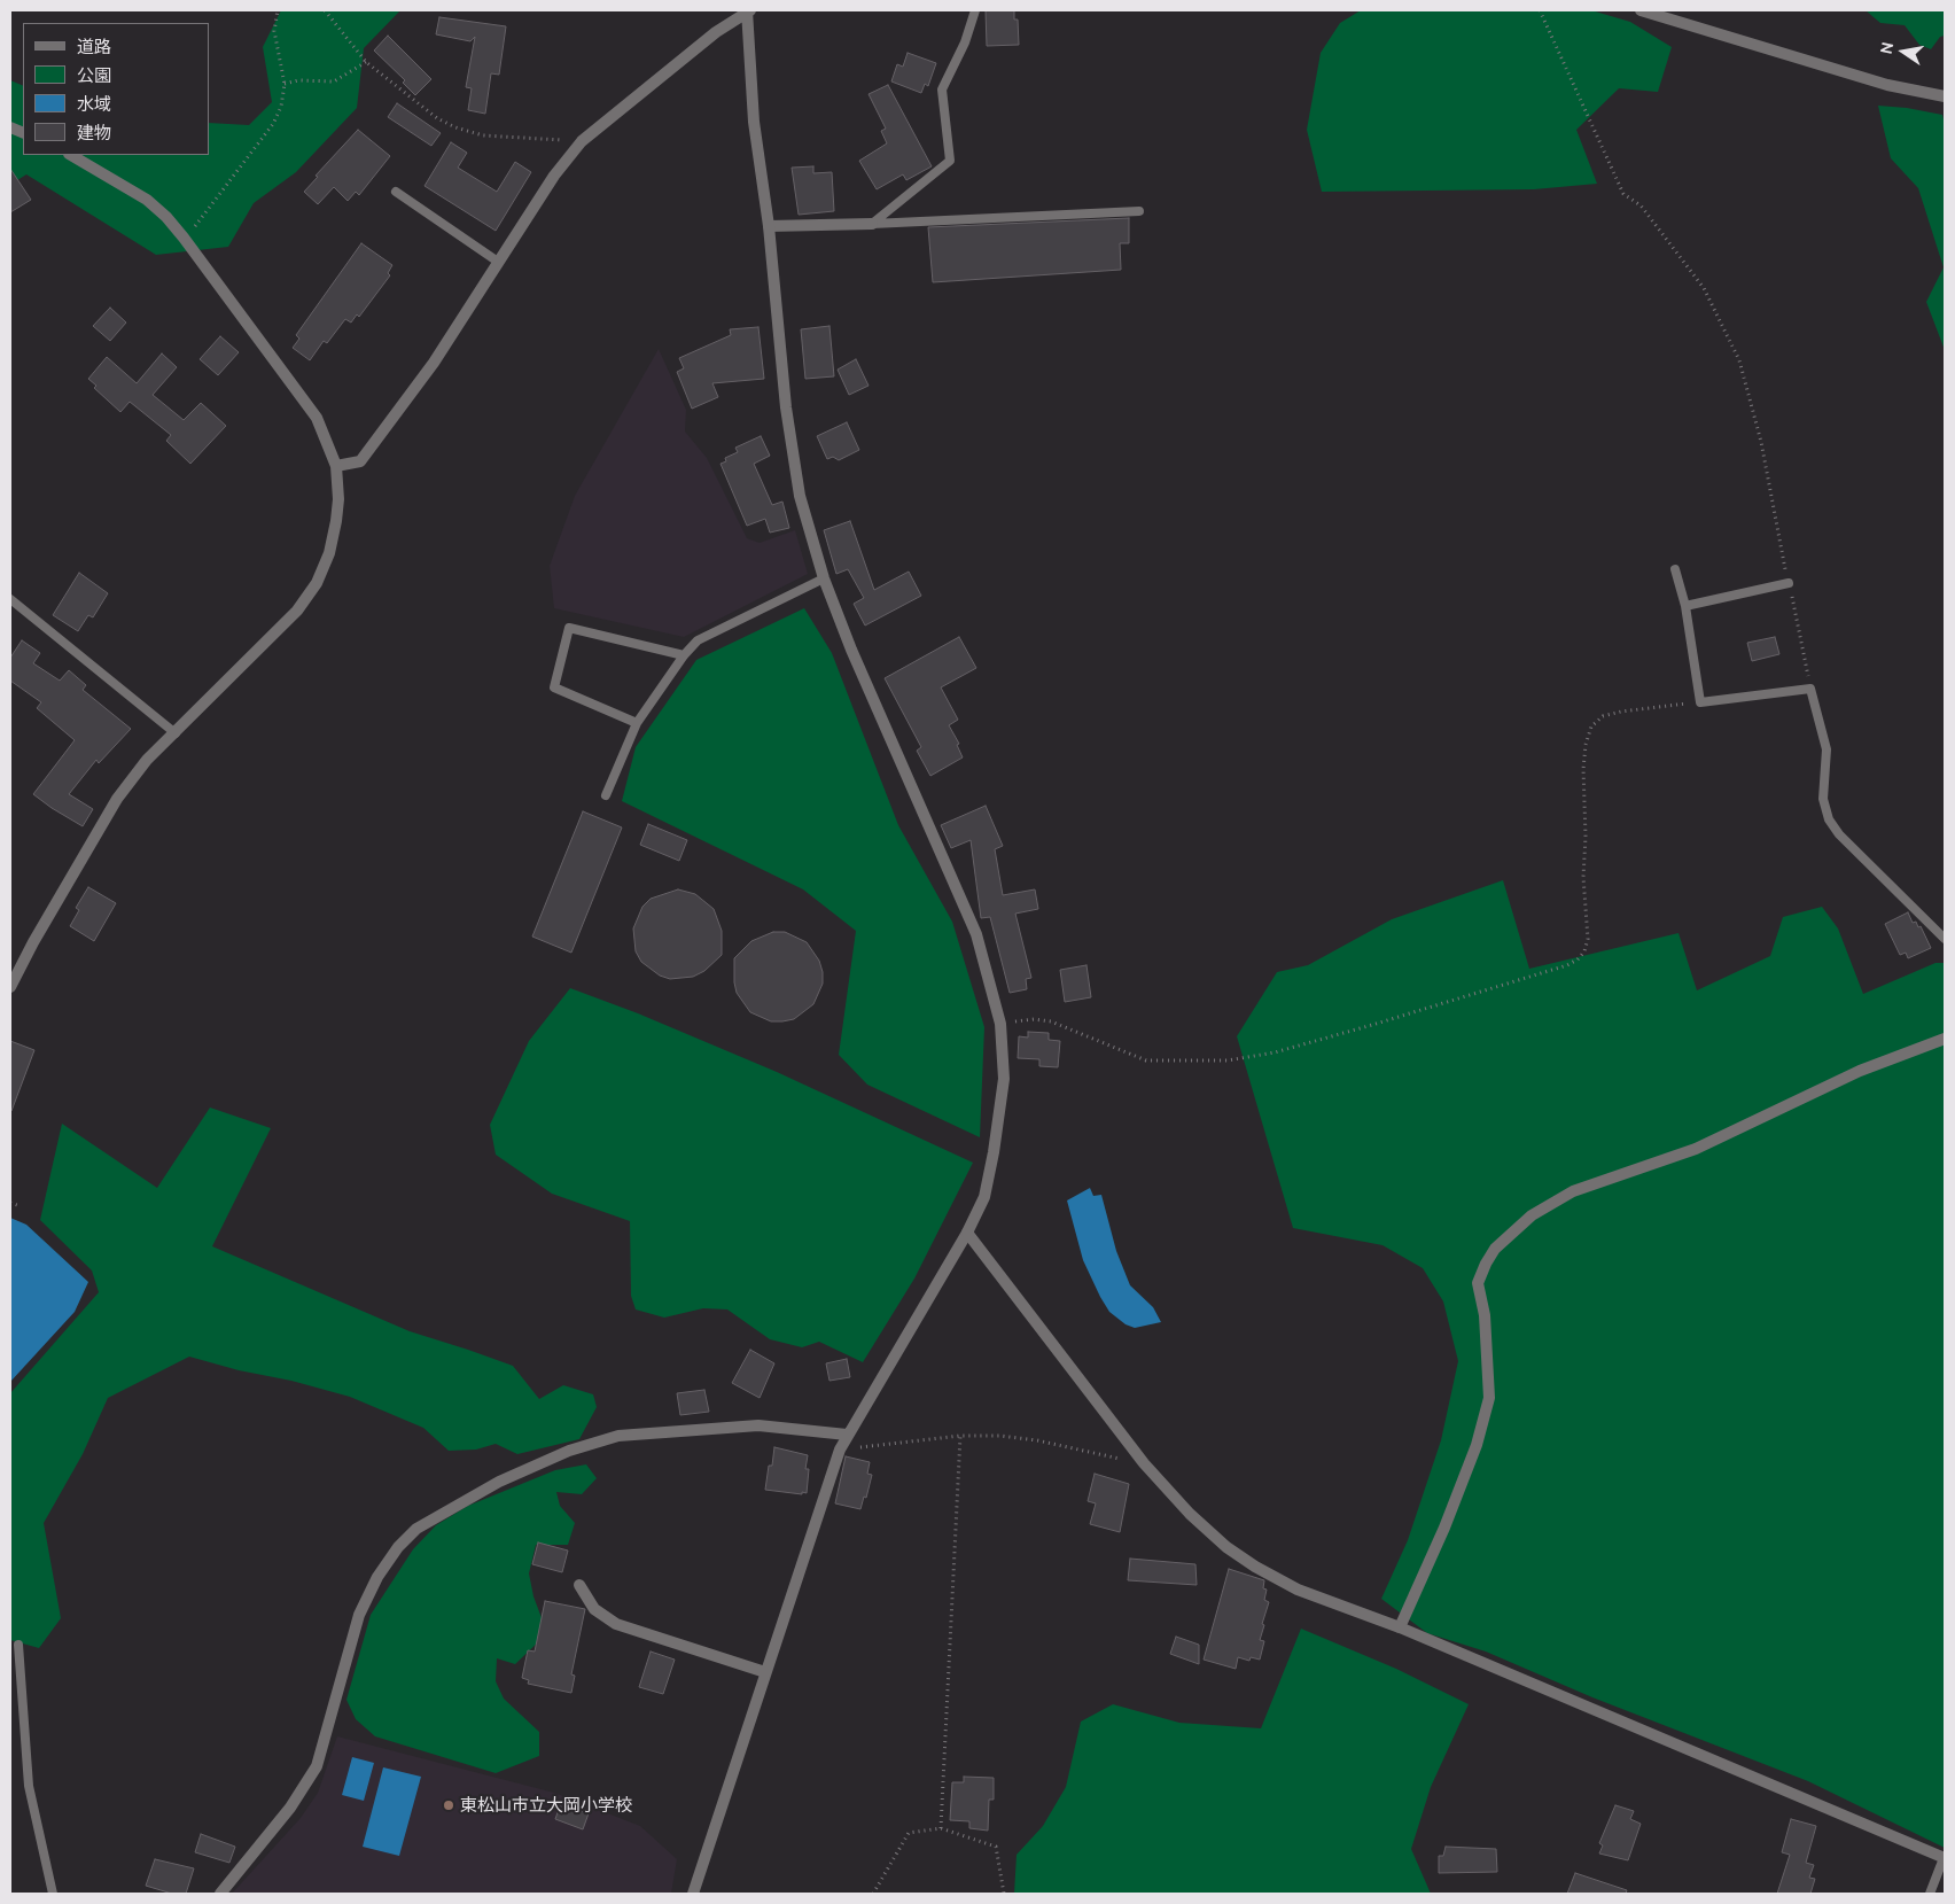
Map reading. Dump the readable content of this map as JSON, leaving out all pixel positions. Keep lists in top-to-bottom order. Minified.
{"places":["東松山市立大岡小学校"],"legend":["道路","公園","水域","建物"],"north":"left"}
